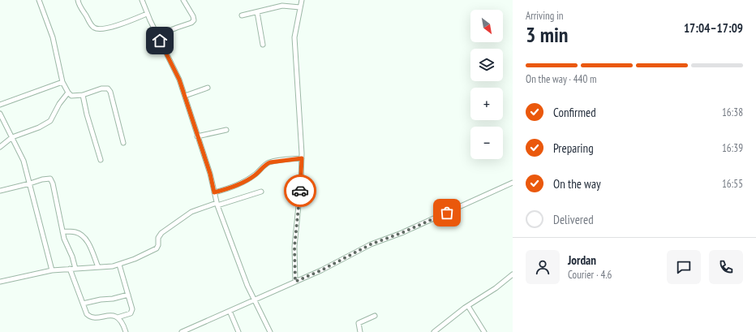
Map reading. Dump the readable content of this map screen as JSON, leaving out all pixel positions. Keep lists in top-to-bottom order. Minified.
{"north":"bottom right","page":{"heading":["3 min","Arriving in","17:04–17:09"],"panel":["Jordan","Courier · 4.6"],"map_buttons":["+","−"],"bar":"On the way · 440 m","list":[["Confirmed","16:38"],["Preparing","16:39"],["On the way","16:55"],"Delivered"]}}
